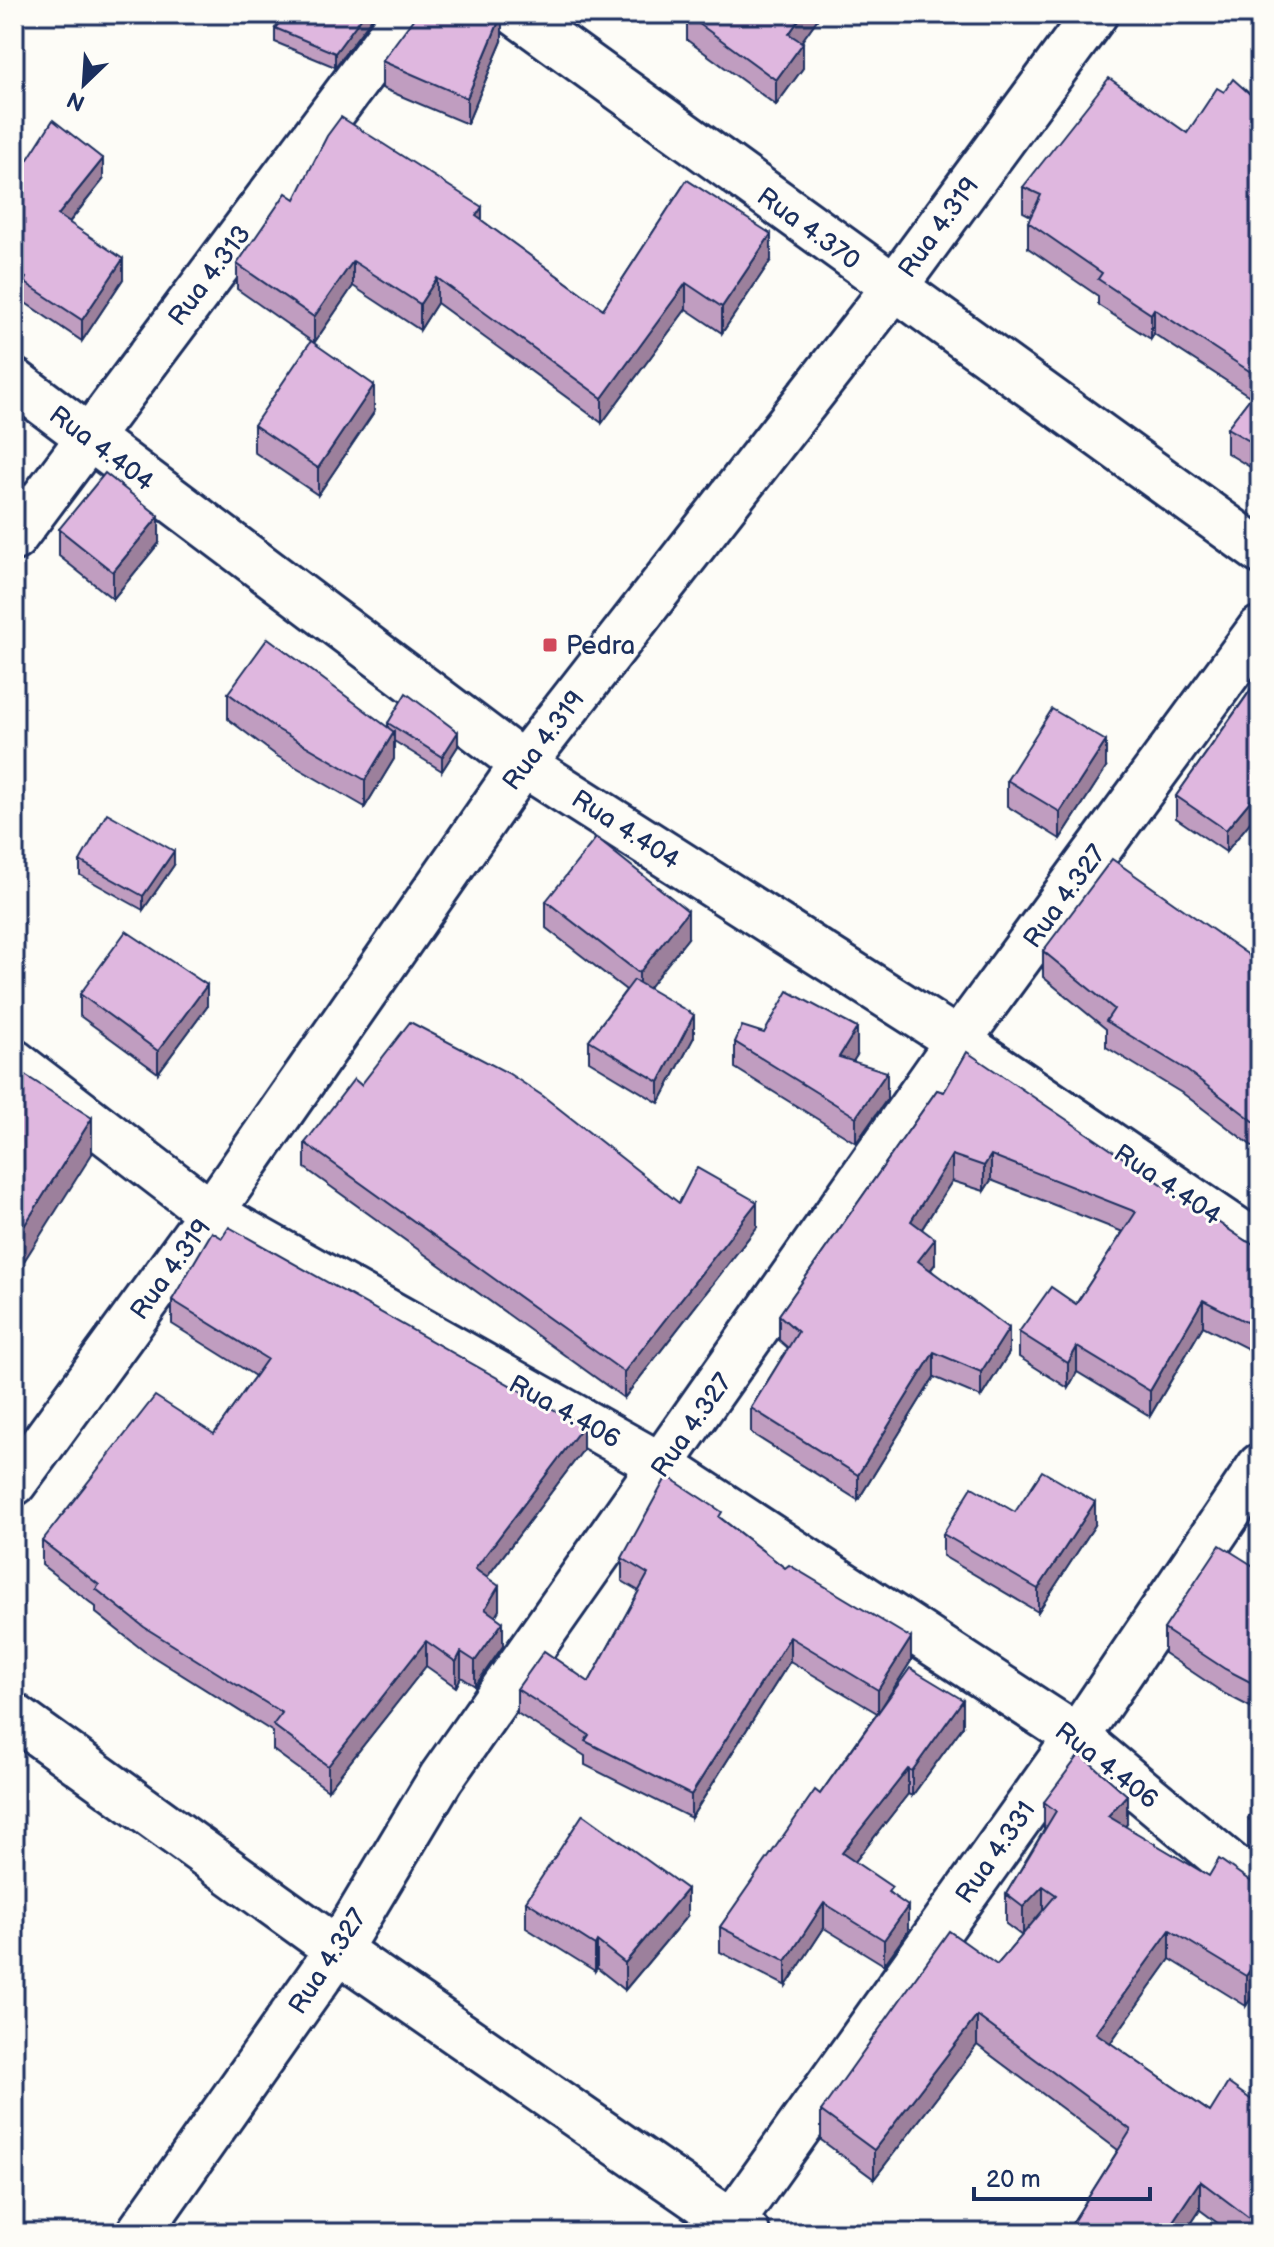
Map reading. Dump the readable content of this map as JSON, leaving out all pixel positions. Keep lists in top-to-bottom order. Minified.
{"streets":{"street":["Rua 4.319","Rua 4.370","Rua 4.313","Rua 4.404","Rua 4.327","Rua 4.406","Rua 4.331"]},"crossings":[["Rua 4.319","Rua 4.370"],["Rua 4.319","Rua 4.404"],["Rua 4.319","Rua 4.406"],["Rua 4.313","Rua 4.404"],["Rua 4.404","Rua 4.327"],["Rua 4.327","Rua 4.406"],["Rua 4.406","Rua 4.331"]],"places":{"transit":["Pedra"]},"scale_bar":"20 m","north":"bottom left"}
